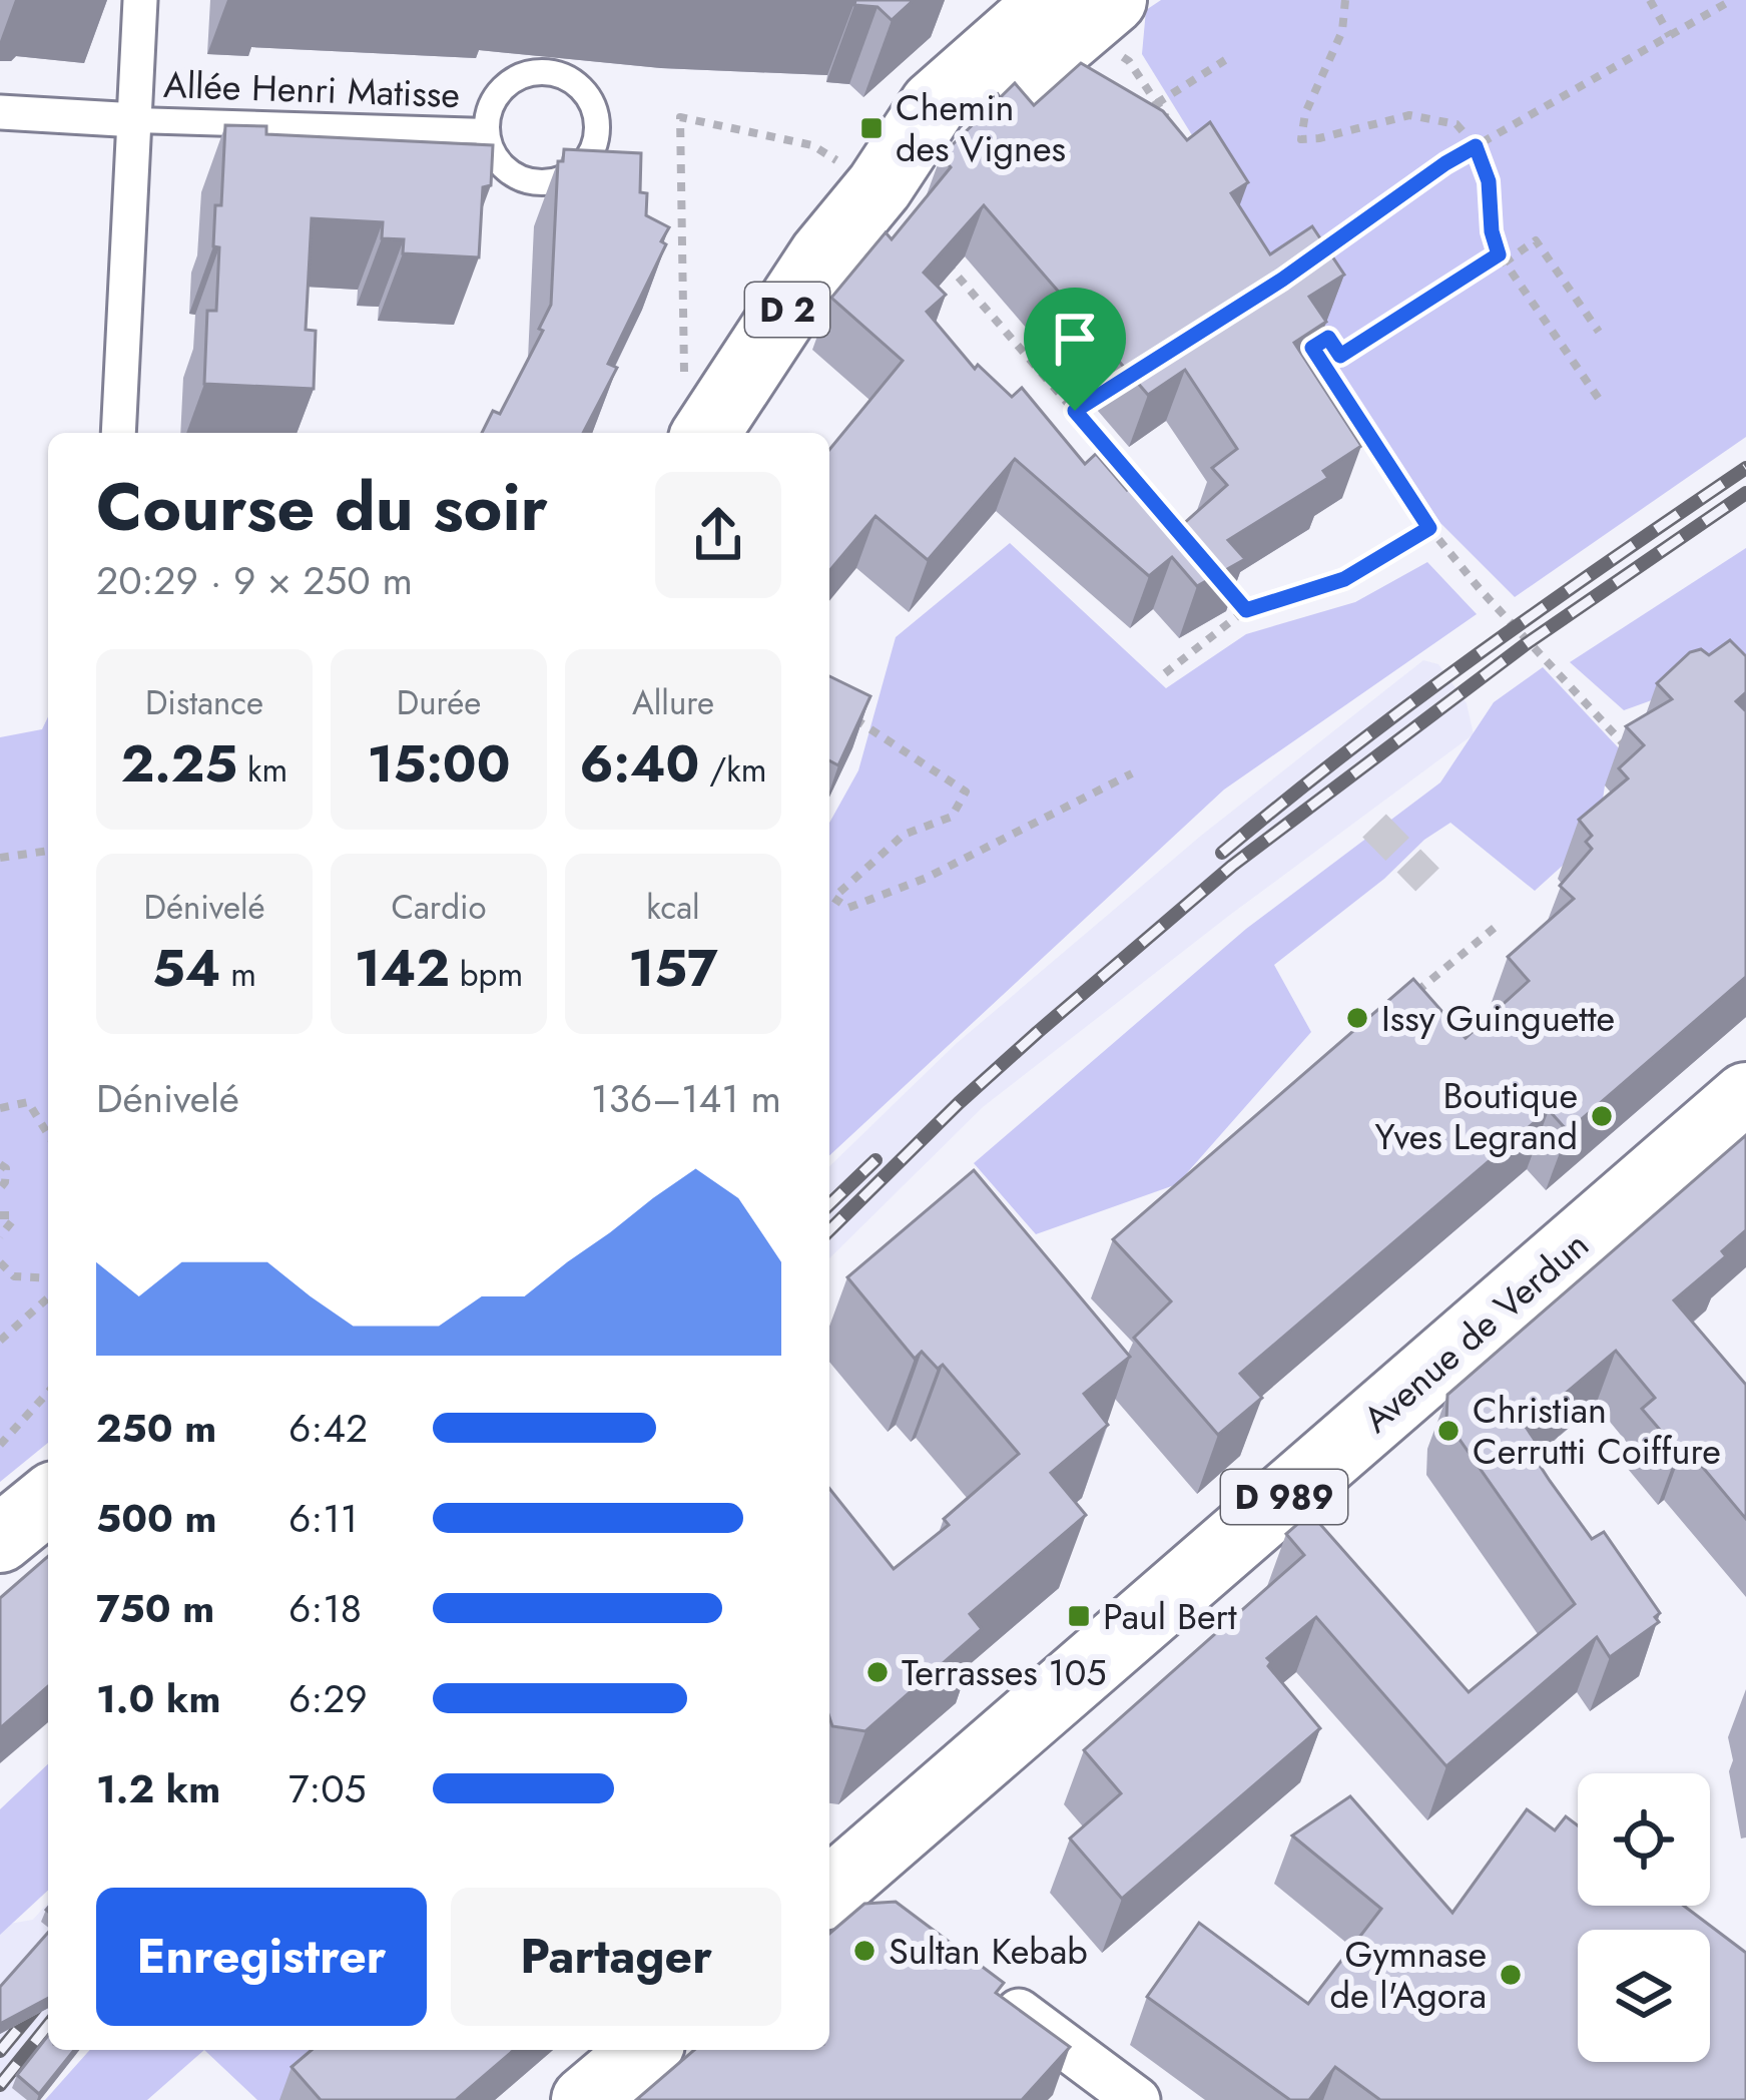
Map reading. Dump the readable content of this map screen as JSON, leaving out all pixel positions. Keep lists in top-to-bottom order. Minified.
{"streets":{"main road":["D 2","Avenue de Verdun","D 989"],"lane":["Allée Henri Matisse"]},"places":{"transit":["Chemin des Vignes","Paul Bert"],"other":["Issy Guinguette","Boutique Yves Legrand","Christian Cerrutti Coiffure","Terrasses 105","Sultan Kebab","Gymnase de l'Agora"]},"page":{"heading":["Course du soir","20:29 · 9 × 250 m"],"stats":[["Distance","2.25 km"],["Durée","15:00"],["Allure","6:40 /km"],["Dénivelé","54 m"],["Cardio","142 bpm"],["kcal","157"]],"chart":["Dénivelé","136–141 m"],"list":[{"name":"250 m","note":"6:42"},{"name":"500 m","note":"6:11"},{"name":"750 m","note":"6:18"},{"name":"1.0 km","note":"6:29"},{"name":"1.2 km","note":"7:05"}],"buttons":["Enregistrer","Partager"]}}
